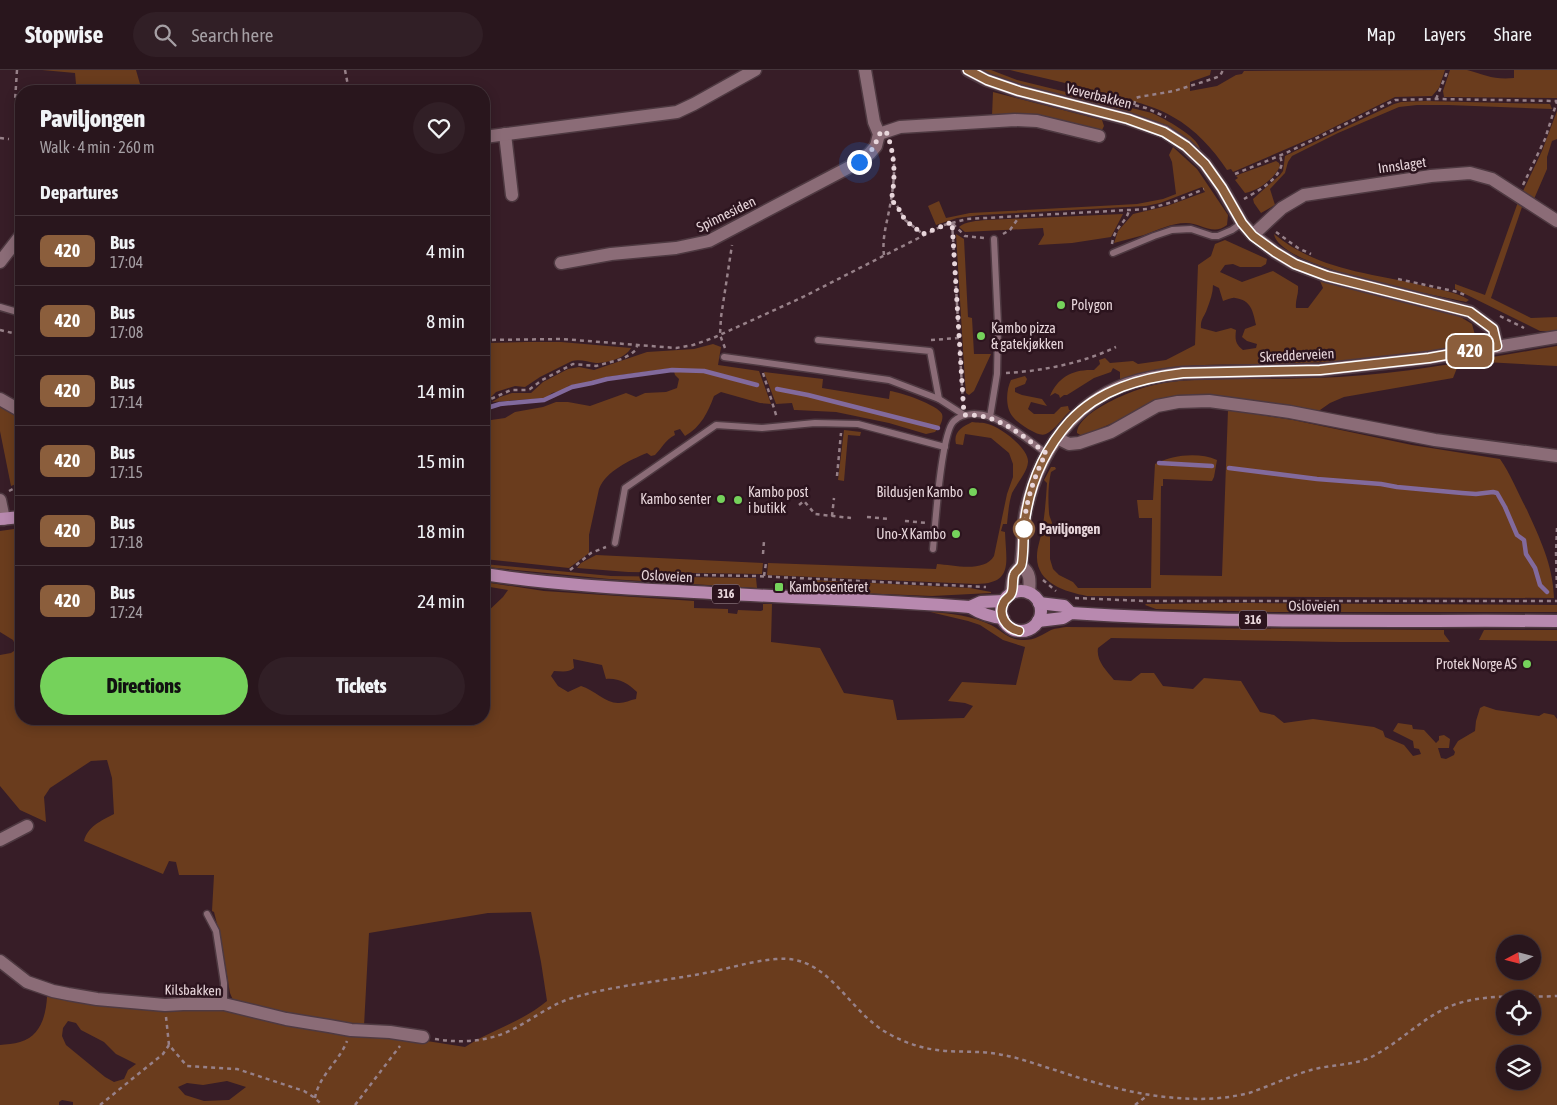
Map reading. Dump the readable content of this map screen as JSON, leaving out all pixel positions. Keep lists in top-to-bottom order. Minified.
{"streets":{"main road":["Osloveien","316"],"street":["Veverbakken","Innslaget","Spinnesiden","Skredderveien","Kilsbakken"]},"crossings":[["Veverbakken","Innslaget"],["Veverbakken","Skredderveien"],["Skredderveien","Osloveien"],["Skredderveien","316"],["Osloveien","316"]],"places":{"other":["Polygon","Kambo pizza & gatekjøkken","Bildusjen Kambo","Kambo senter","Kambo post i butikk","Paviljongen","Uno-X Kambo","Protek Norge AS"],"transit":["Kambosenteret"]},"lines":["bus line 420"],"north":"left","page":{"header":"Stopwise","search":"Search here","nav":["Map","Layers","Share"],"on_map":"420","heading":[["Paviljongen","Walk · 4 min · 260 m"],"Departures"],"list":[{"mark":"420","name":"Bus","note":"17:04","value":"4 min"},{"mark":"420","name":"Bus","note":"17:08","value":"8 min"},{"mark":"420","name":"Bus","note":"17:14","value":"14 min"},{"mark":"420","name":"Bus","note":"17:15","value":"15 min"},{"mark":"420","name":"Bus","note":"17:18","value":"18 min"},{"mark":"420","name":"Bus","note":"17:24","value":"24 min"}],"buttons":["Directions","Tickets"]}}
